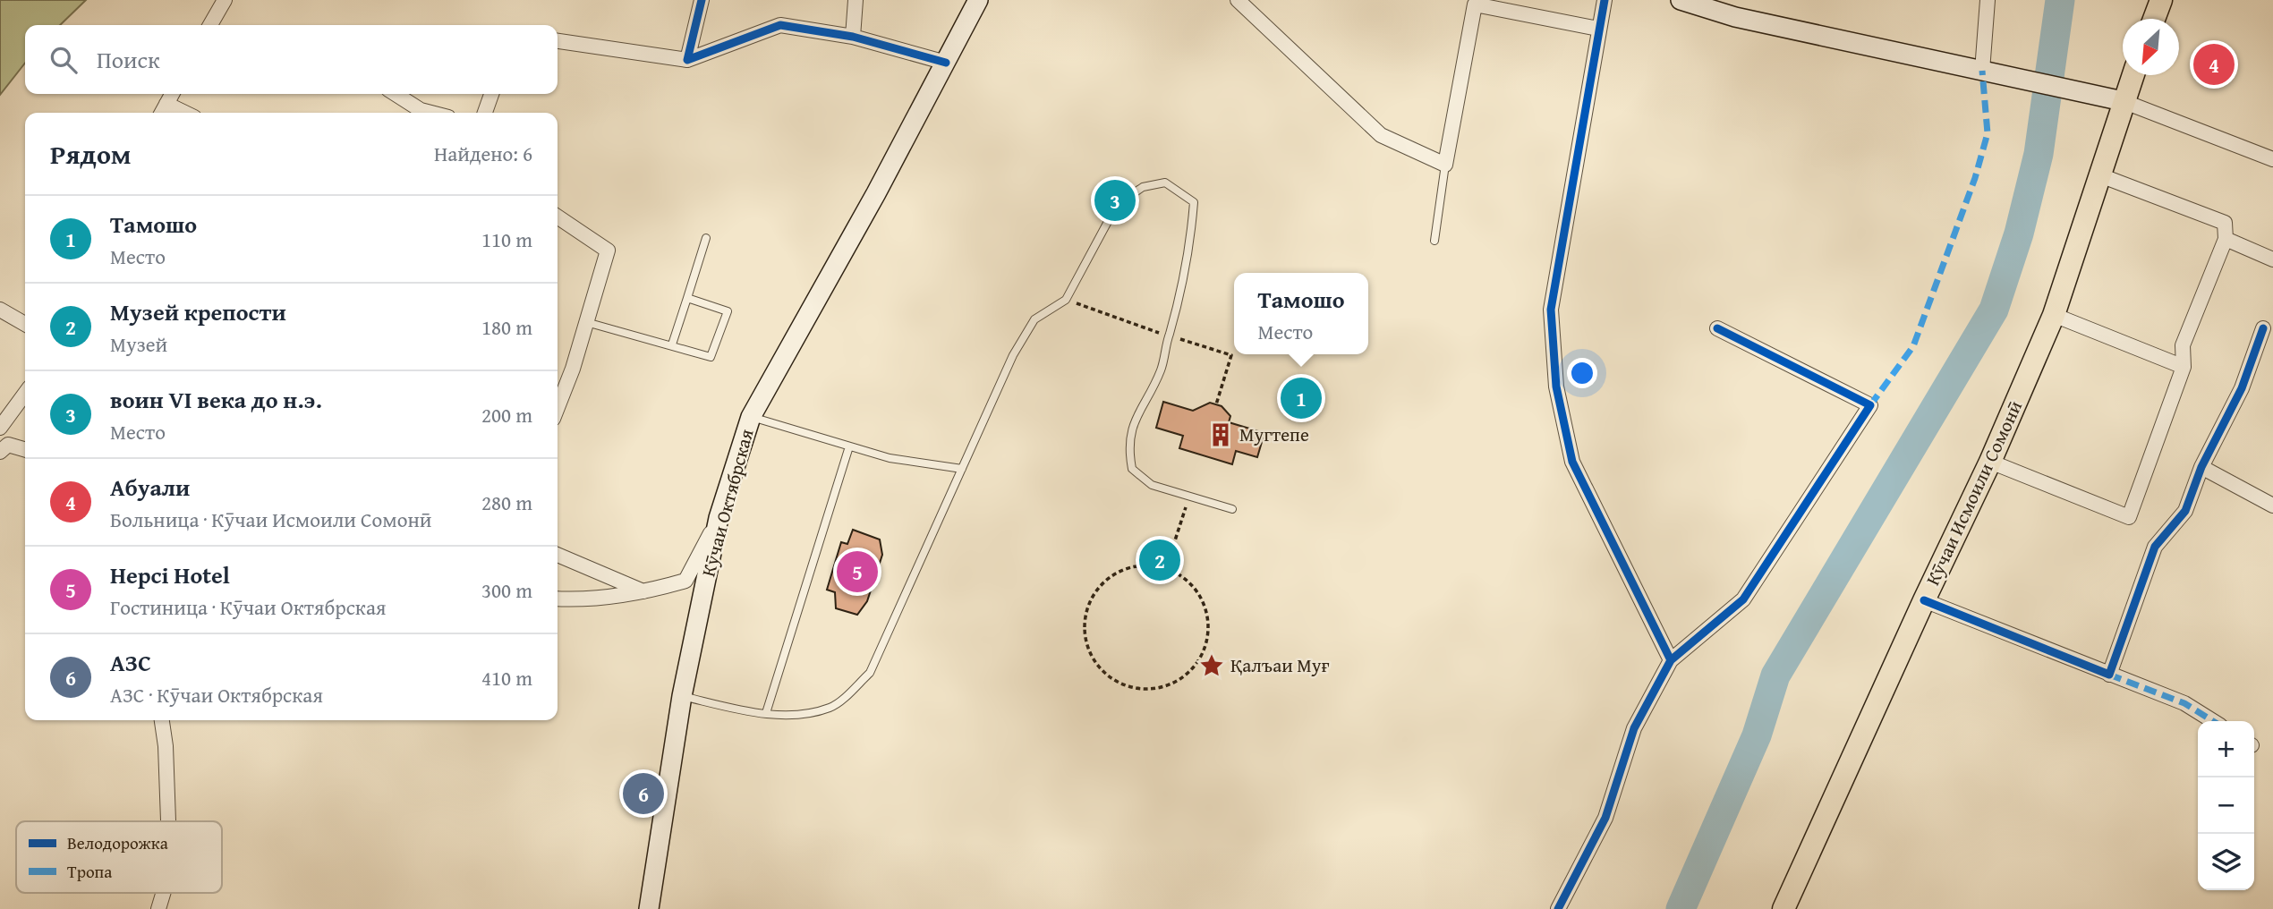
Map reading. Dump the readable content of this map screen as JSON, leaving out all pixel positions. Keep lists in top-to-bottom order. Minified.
{"streets":{"main road":["Кӯчаи Исмоили Сомонӣ","Кӯчаи Октябрская"]},"places":{"building":["Мугтепе"],"place":["Қалъаи Муғ"]},"legend":["Велодорожка","Тропа"],"north":"bottom left","page":{"search":"Поиск","pins":["4","3","1","2","5","6"],"heading":["Рядом","Найдено: 6"],"list":[{"mark":"1","name":"Тамошо","note":"Место","value":"110 m"},{"mark":"2","name":"Музей крепости","note":"Музей","value":"180 m"},{"mark":"3","name":"воин VI века до н.э.","note":"Место","value":"200 m"},{"mark":"4","name":"Абуали","note":"Больница · Кӯчаи Исмоили Сомонӣ","value":"280 m"},{"mark":"5","name":"Hepci Hotel","note":"Гостиница · Кӯчаи Октябрская","value":"300 m"},{"mark":"6","name":"АЗС","note":"АЗС · Кӯчаи Октябрская","value":"410 m"}],"popup":["Тамошо","Место"],"map_buttons":["+","−"]}}
